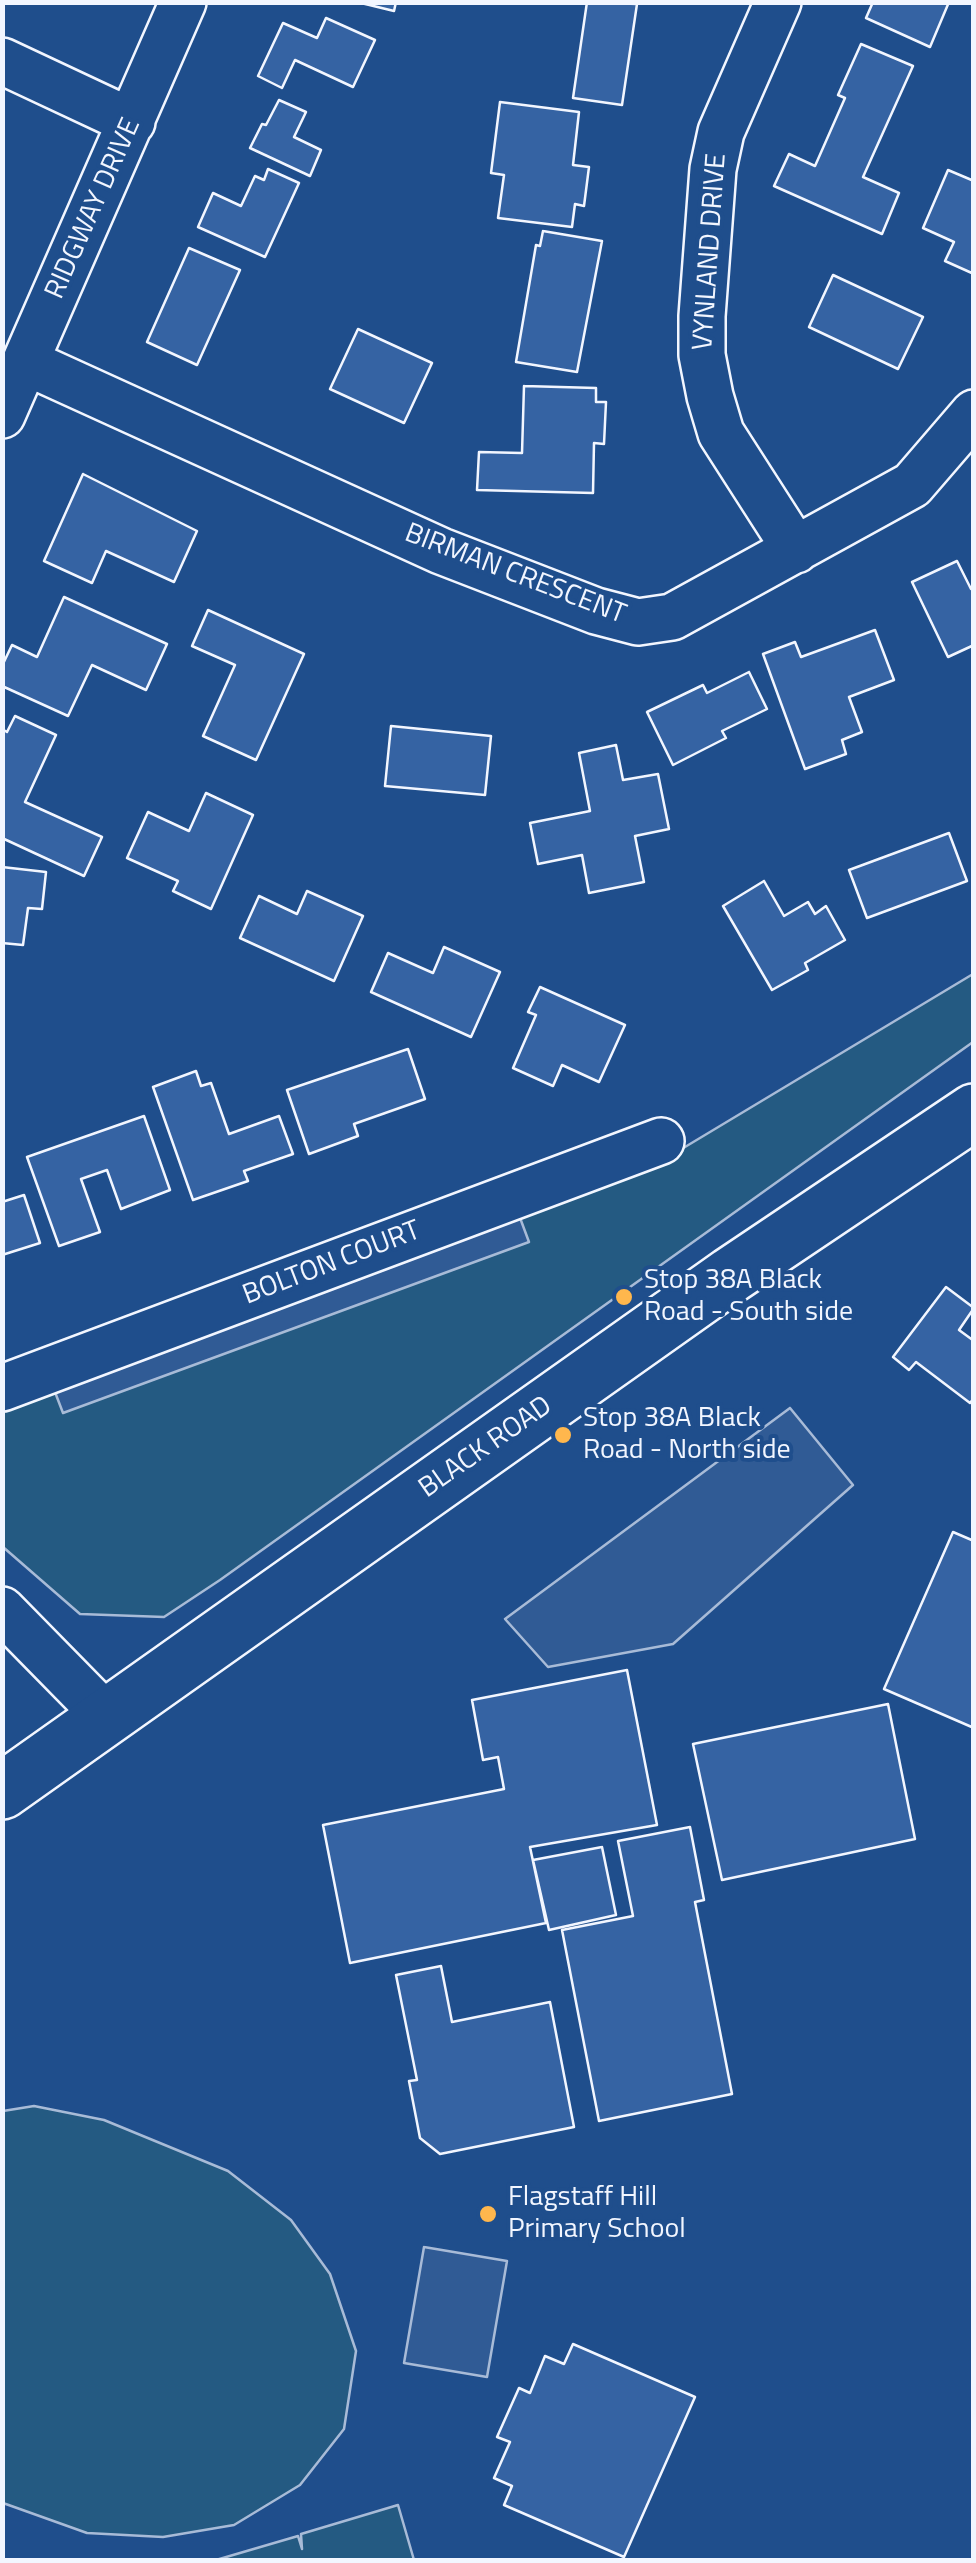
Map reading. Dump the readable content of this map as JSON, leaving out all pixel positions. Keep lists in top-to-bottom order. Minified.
{"streets":{"main road":["BLACK ROAD"],"street":["RIDGWAY DRIVE","VYNLAND DRIVE","BIRMAN CRESCENT","BOLTON COURT"]},"crossings":[["RIDGWAY DRIVE","BIRMAN CRESCENT"],["VYNLAND DRIVE","BIRMAN CRESCENT"]],"places":["Stop 38A Black Road - South side","Stop 38A Black Road - North side","Flagstaff Hill Primary School"]}
